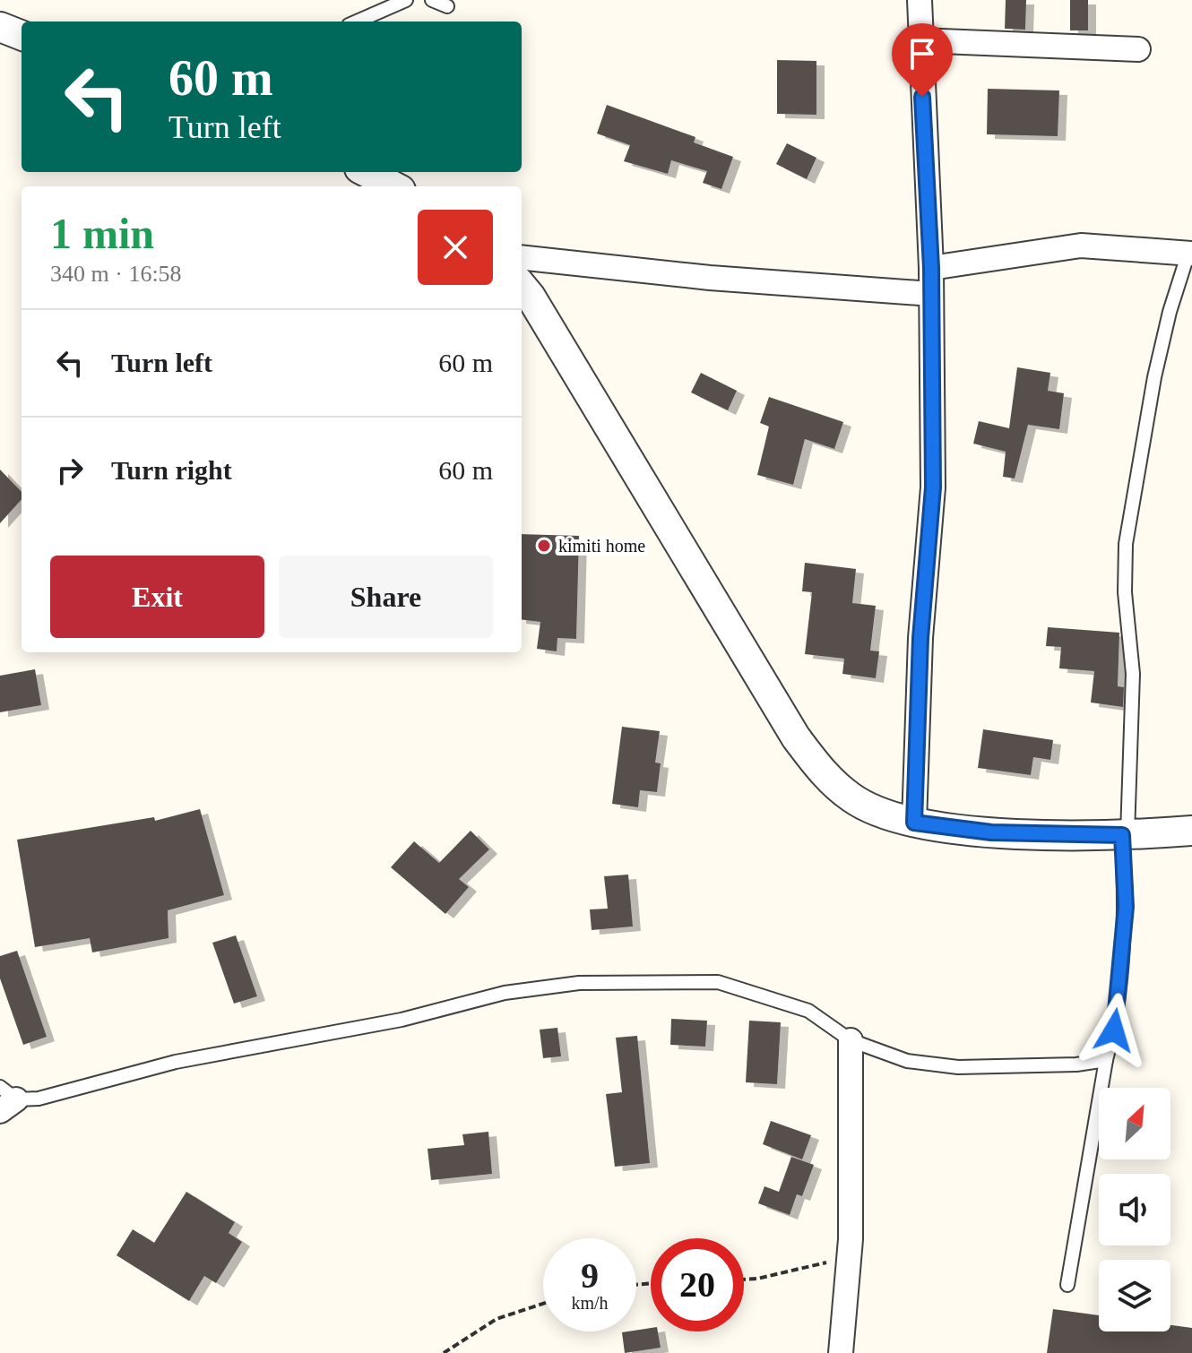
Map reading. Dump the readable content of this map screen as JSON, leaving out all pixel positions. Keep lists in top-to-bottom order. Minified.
{"places":["kimiti home"],"north":"top right","page":{"turn":["60 m","Turn left"],"heading":["1 min","340 m · 16:58"],"list":[{"name":"Turn left","value":"60 m"},{"name":"Turn right","value":"60 m"}],"buttons":["Exit","Share"],"speed":"9 km/h","limit":"20"}}
